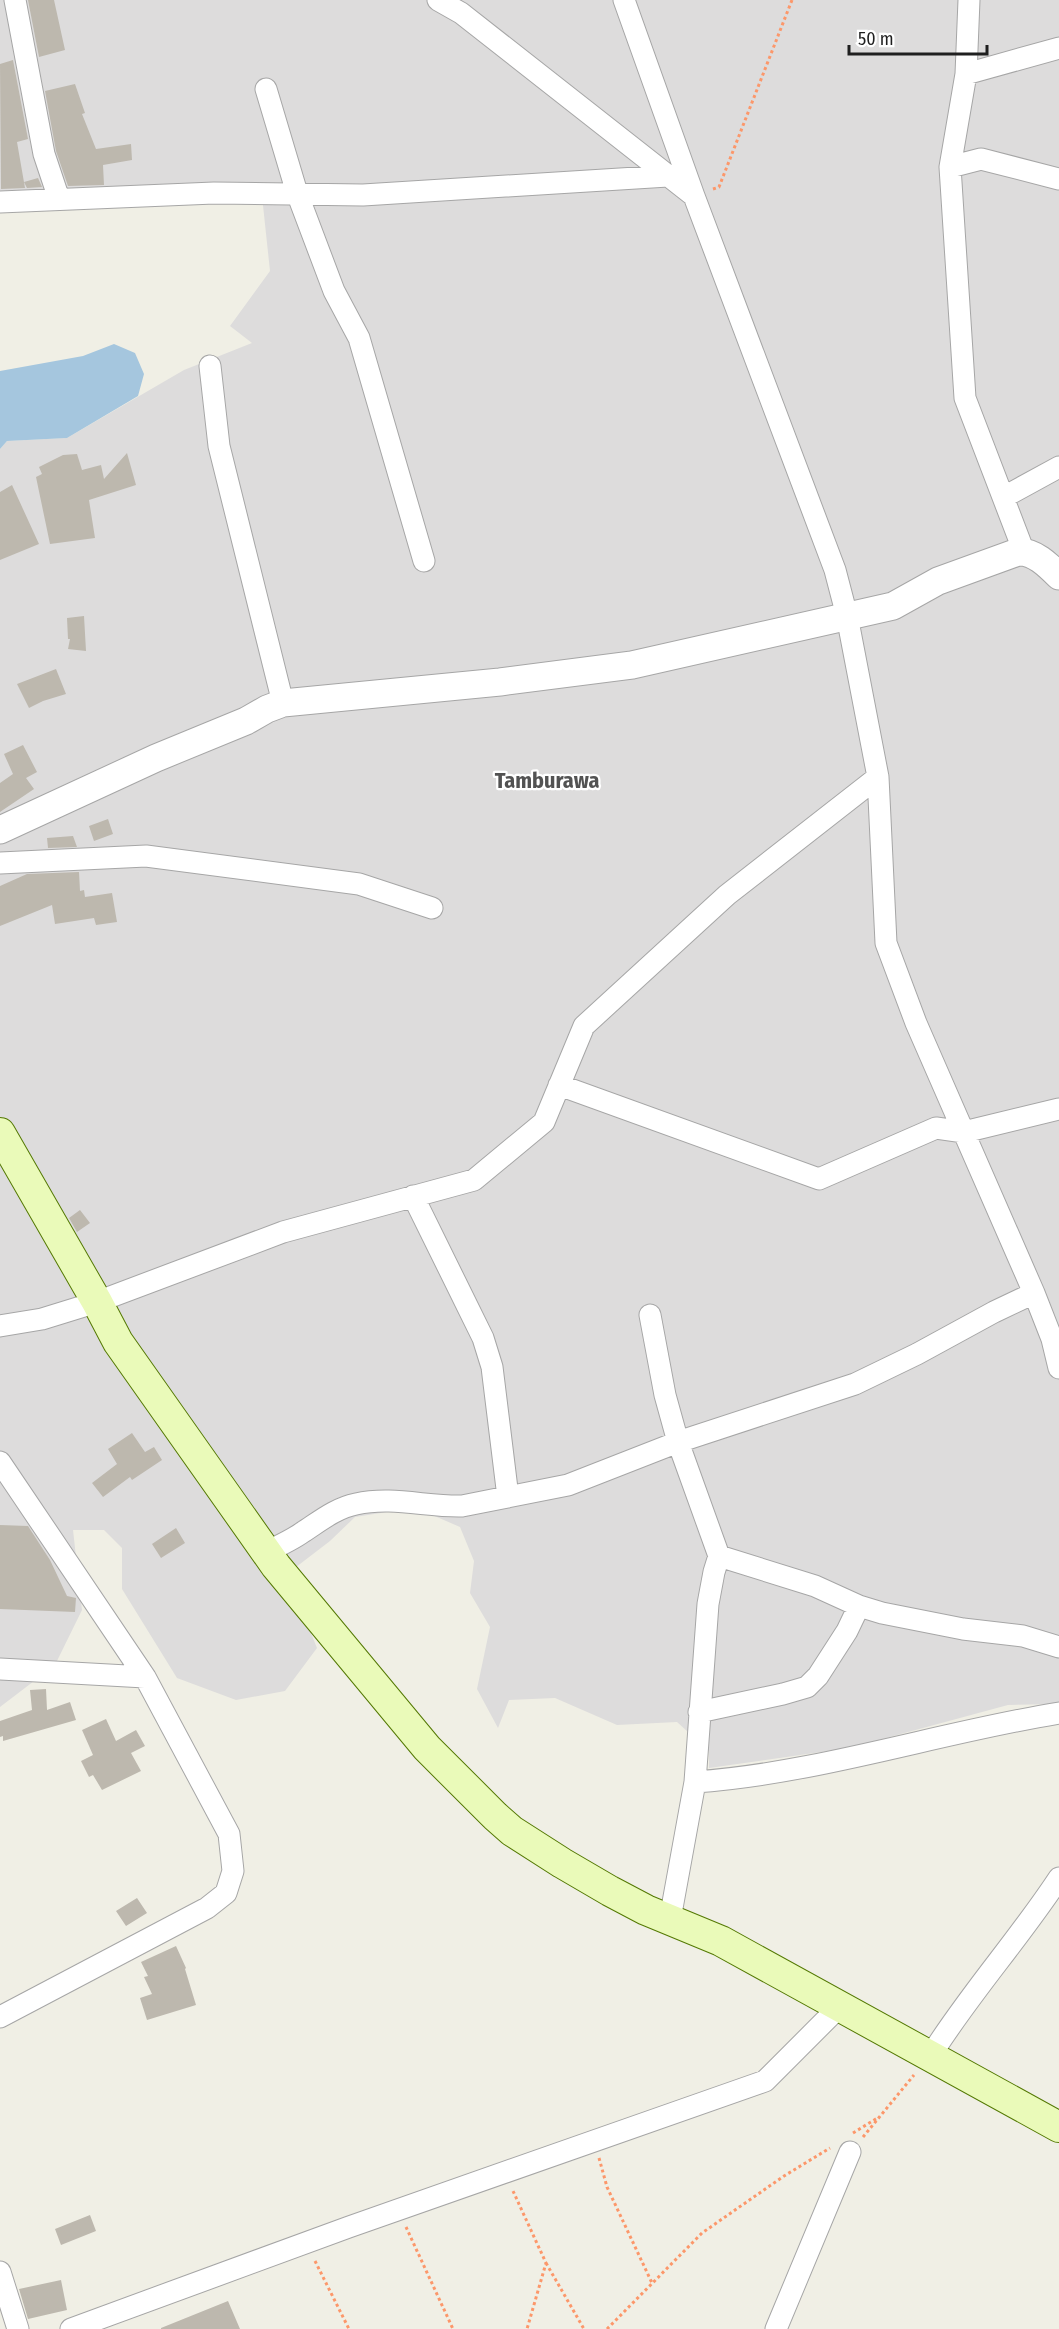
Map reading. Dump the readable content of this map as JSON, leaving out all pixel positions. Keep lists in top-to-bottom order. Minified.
{"districts":["Tamburawa"],"scale_bar":"50 m"}
